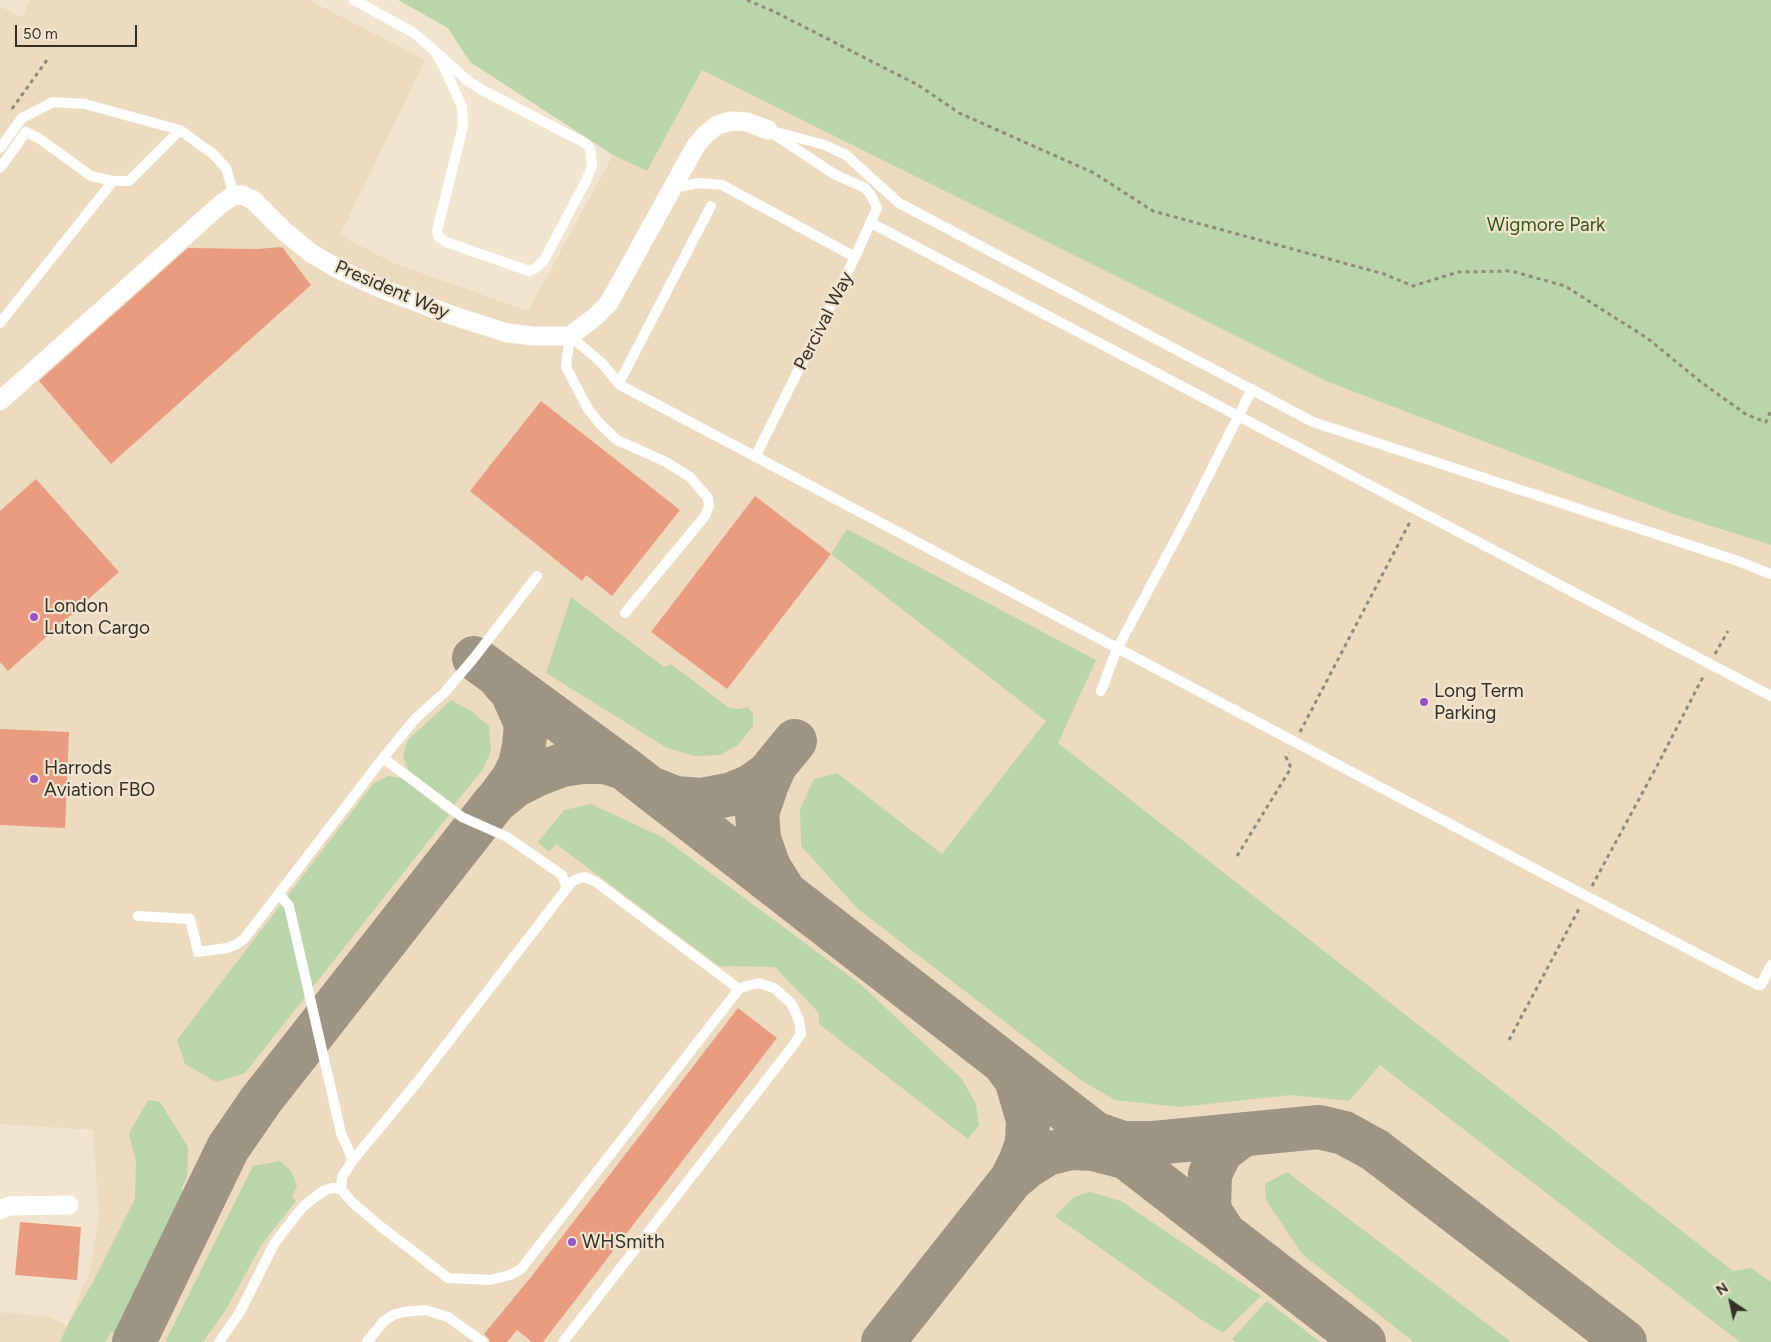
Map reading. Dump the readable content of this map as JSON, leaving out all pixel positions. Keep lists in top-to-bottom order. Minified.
{"streets":{"street":["President Way"],"lane":["Percival Way"]},"parks":["Wigmore Park"],"places":["London Luton Cargo","Long Term Parking","Harrods Aviation FBO","WHSmith"],"scale_bar":"50 m","north":"top left"}
